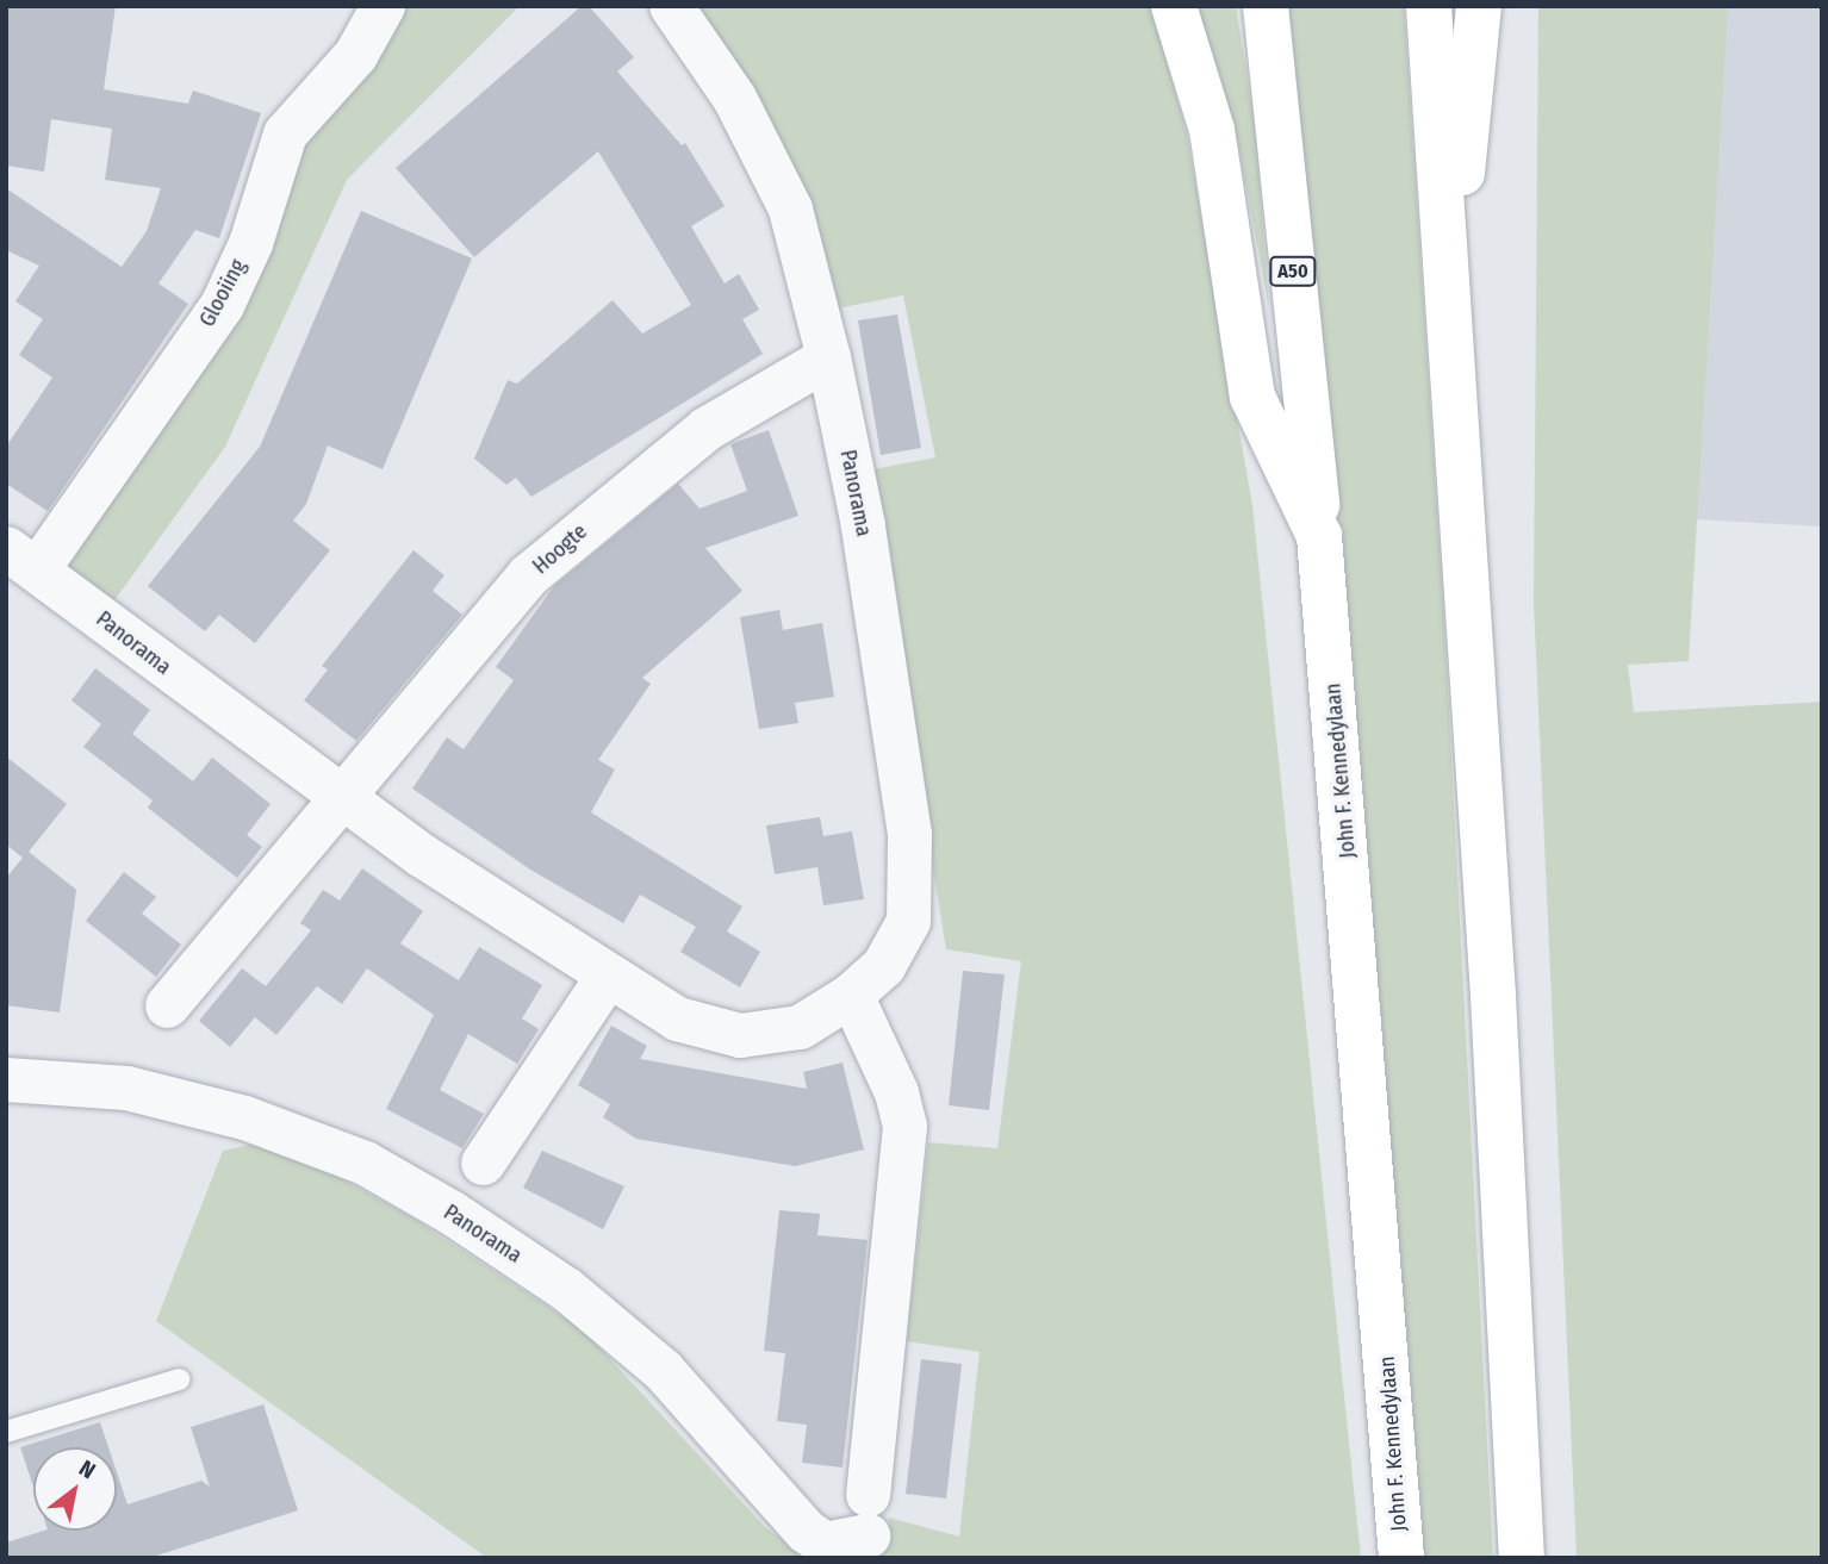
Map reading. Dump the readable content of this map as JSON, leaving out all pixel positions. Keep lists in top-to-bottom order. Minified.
{"streets":{"highway":["A50","John F. Kennedylaan"],"street":["Glooiing","Panorama","Hoogte"]},"crossings":[["A50","John F. Kennedylaan"],["Glooiing","Panorama"],["Panorama","Hoogte"]],"north":"top right"}
